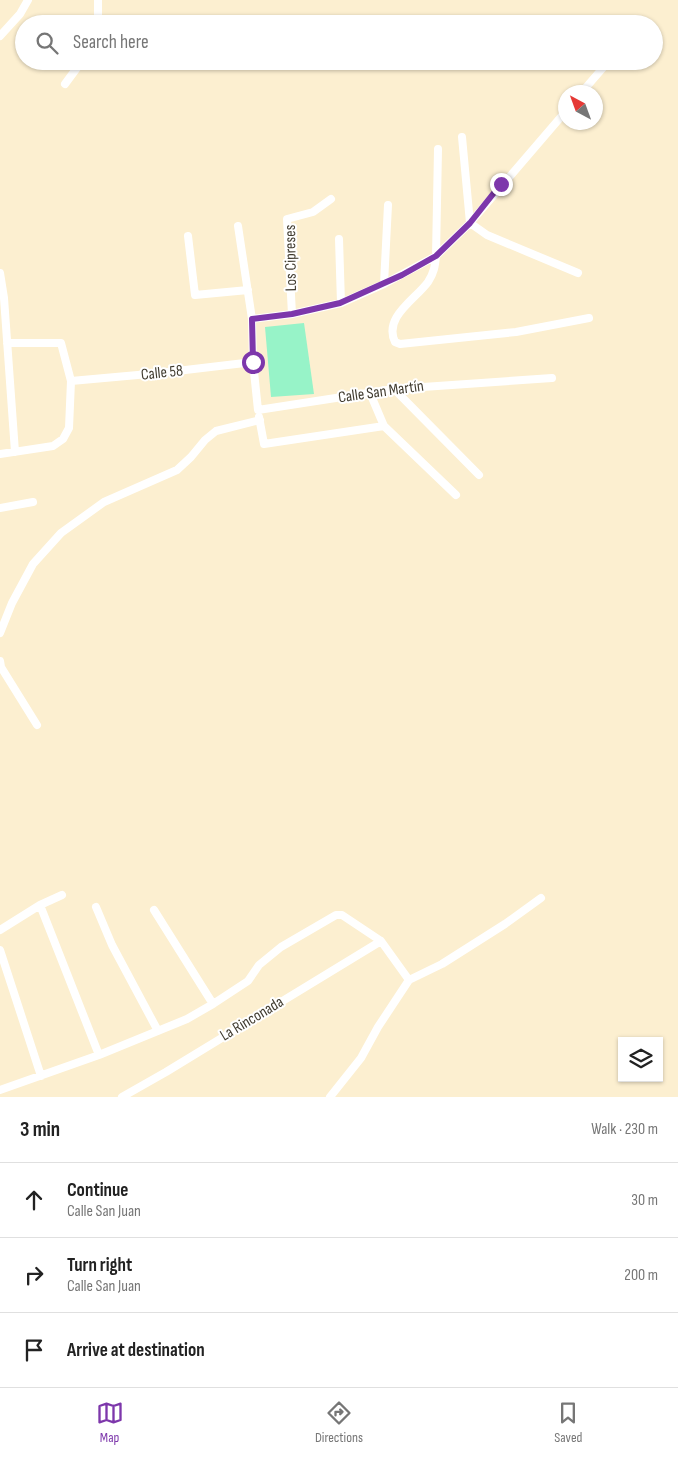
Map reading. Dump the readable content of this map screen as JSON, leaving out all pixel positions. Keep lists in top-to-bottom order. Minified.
{"streets":{"street":["Los Cipreses","Calle 58","Calle San Martín","La Rinconada"]},"north":"top left","page":{"search":"Search here","heading":["3 min","Walk · 230 m"],"list":[["Continue","Calle San Juan","30 m"],["Turn right","Calle San Juan","200 m"],"Arrive at destination"],"nav":["Map","Directions","Saved"]}}
